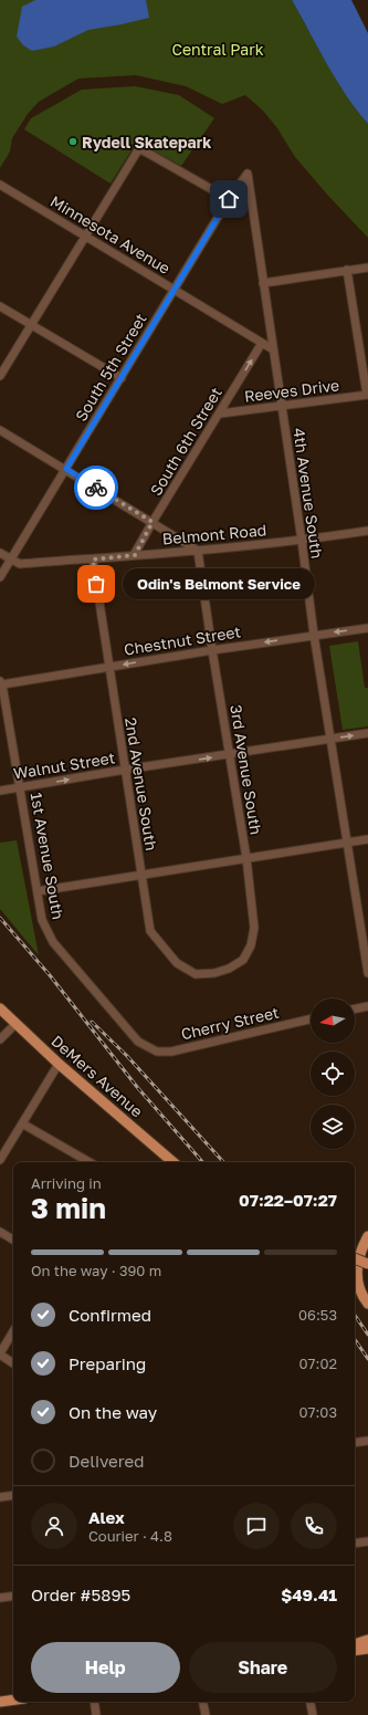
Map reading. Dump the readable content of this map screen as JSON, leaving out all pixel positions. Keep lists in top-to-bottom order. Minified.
{"streets":{"main road":["DeMers Avenue"],"street":["Minnesota Avenue","South 5th Street","Reeves Drive","South 6th Street","4th Avenue South","Belmont Road","Chestnut Street","Walnut Street","3rd Avenue South","2nd Avenue South","1st Avenue South","Cherry Street"]},"crossings":[["Minnesota Avenue","South 5th Street"],["Minnesota Avenue","South 6th Street"],["Minnesota Avenue","4th Avenue South"],["South 5th Street","4th Avenue South"],["South 5th Street","Belmont Road"],["Reeves Drive","South 6th Street"],["Reeves Drive","4th Avenue South"],["South 6th Street","Belmont Road"],["4th Avenue South","Belmont Road"],["4th Avenue South","Chestnut Street"],["4th Avenue South","Walnut Street"],["Belmont Road","3rd Avenue South"],["Belmont Road","2nd Avenue South"],["Chestnut Street","3rd Avenue South"],["Chestnut Street","2nd Avenue South"],["Chestnut Street","1st Avenue South"],["Walnut Street","3rd Avenue South"],["Walnut Street","2nd Avenue South"],["Walnut Street","1st Avenue South"],["3rd Avenue South","2nd Avenue South"],["1st Avenue South","Cherry Street"]],"one_way":["Chestnut Street","Walnut Street"],"parks":["Central Park"],"places":["Rydell Skatepark","Odin's Belmont Service"],"north":"left","page":{"bubble":"Odin's Belmont Service","heading":["3 min","Arriving in","07:22–07:27"],"panel":["Alex","Courier · 4.8","Order #5895","$49.41"],"bar":"On the way · 390 m","list":[["Confirmed","06:53"],["Preparing","07:02"],["On the way","07:03"],"Delivered"],"buttons":["Help","Share"]}}
